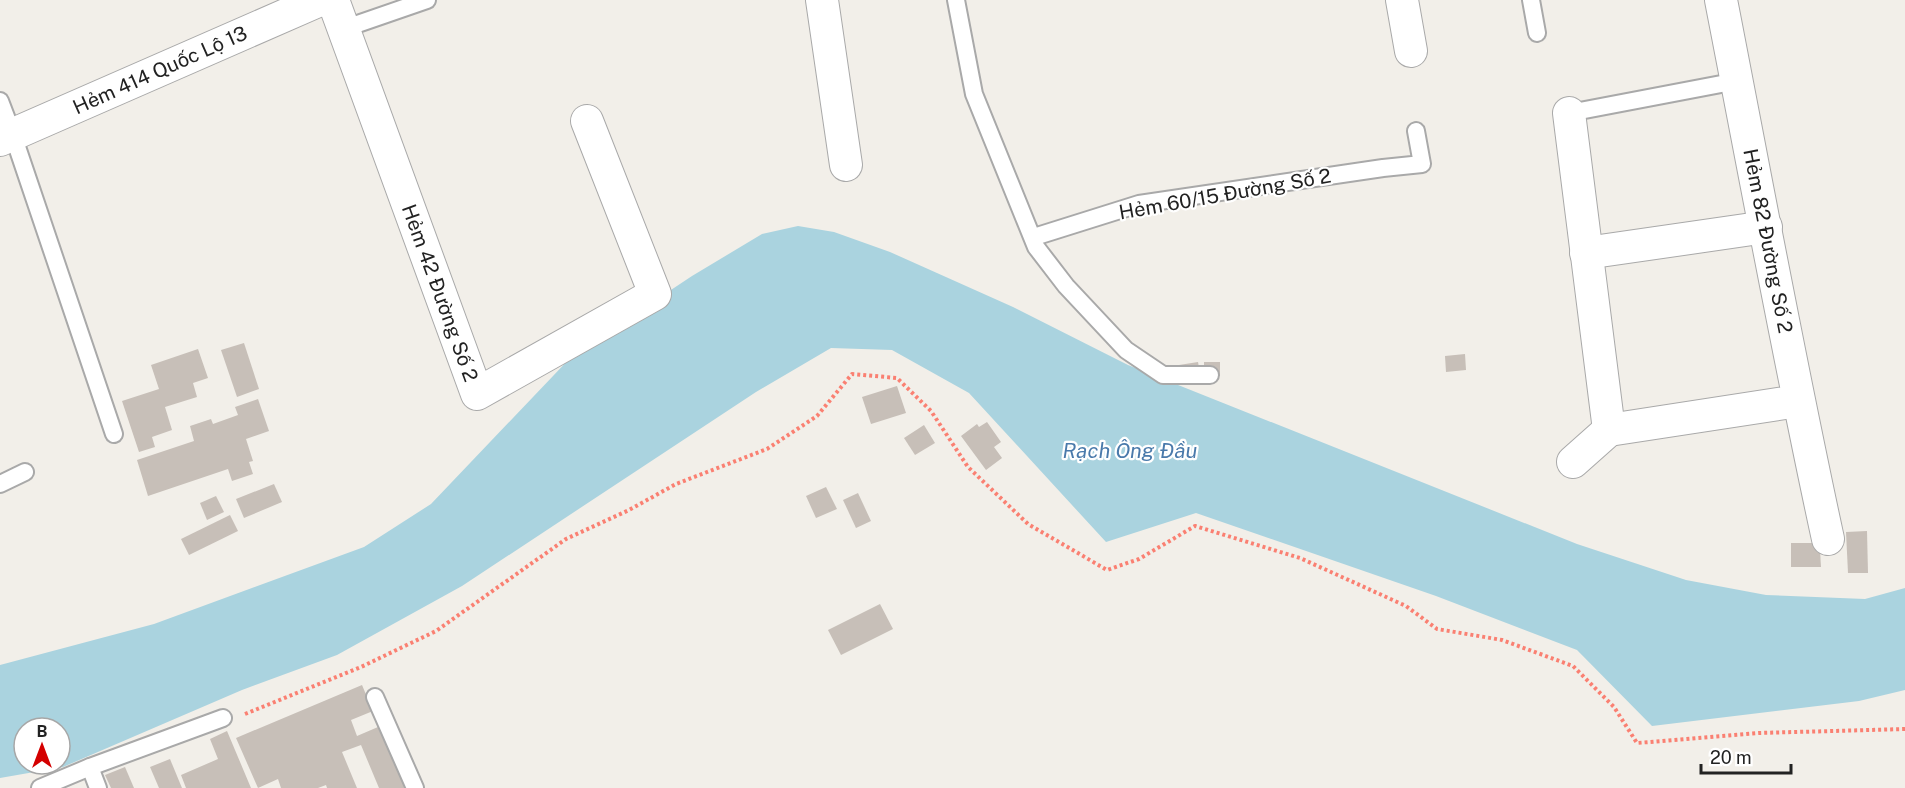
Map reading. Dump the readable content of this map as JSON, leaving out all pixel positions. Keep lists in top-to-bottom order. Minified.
{"streets":{"street":["Hẻm 414 Quốc Lộ 13","Hẻm 82 Đường Số 2","Hẻm 42 Đường Số 2"],"lane":["Hẻm 60/15 Đường Số 2"]},"water":["Rạch Ông Đầu"],"scale_bar":"20 m","north":"top"}
